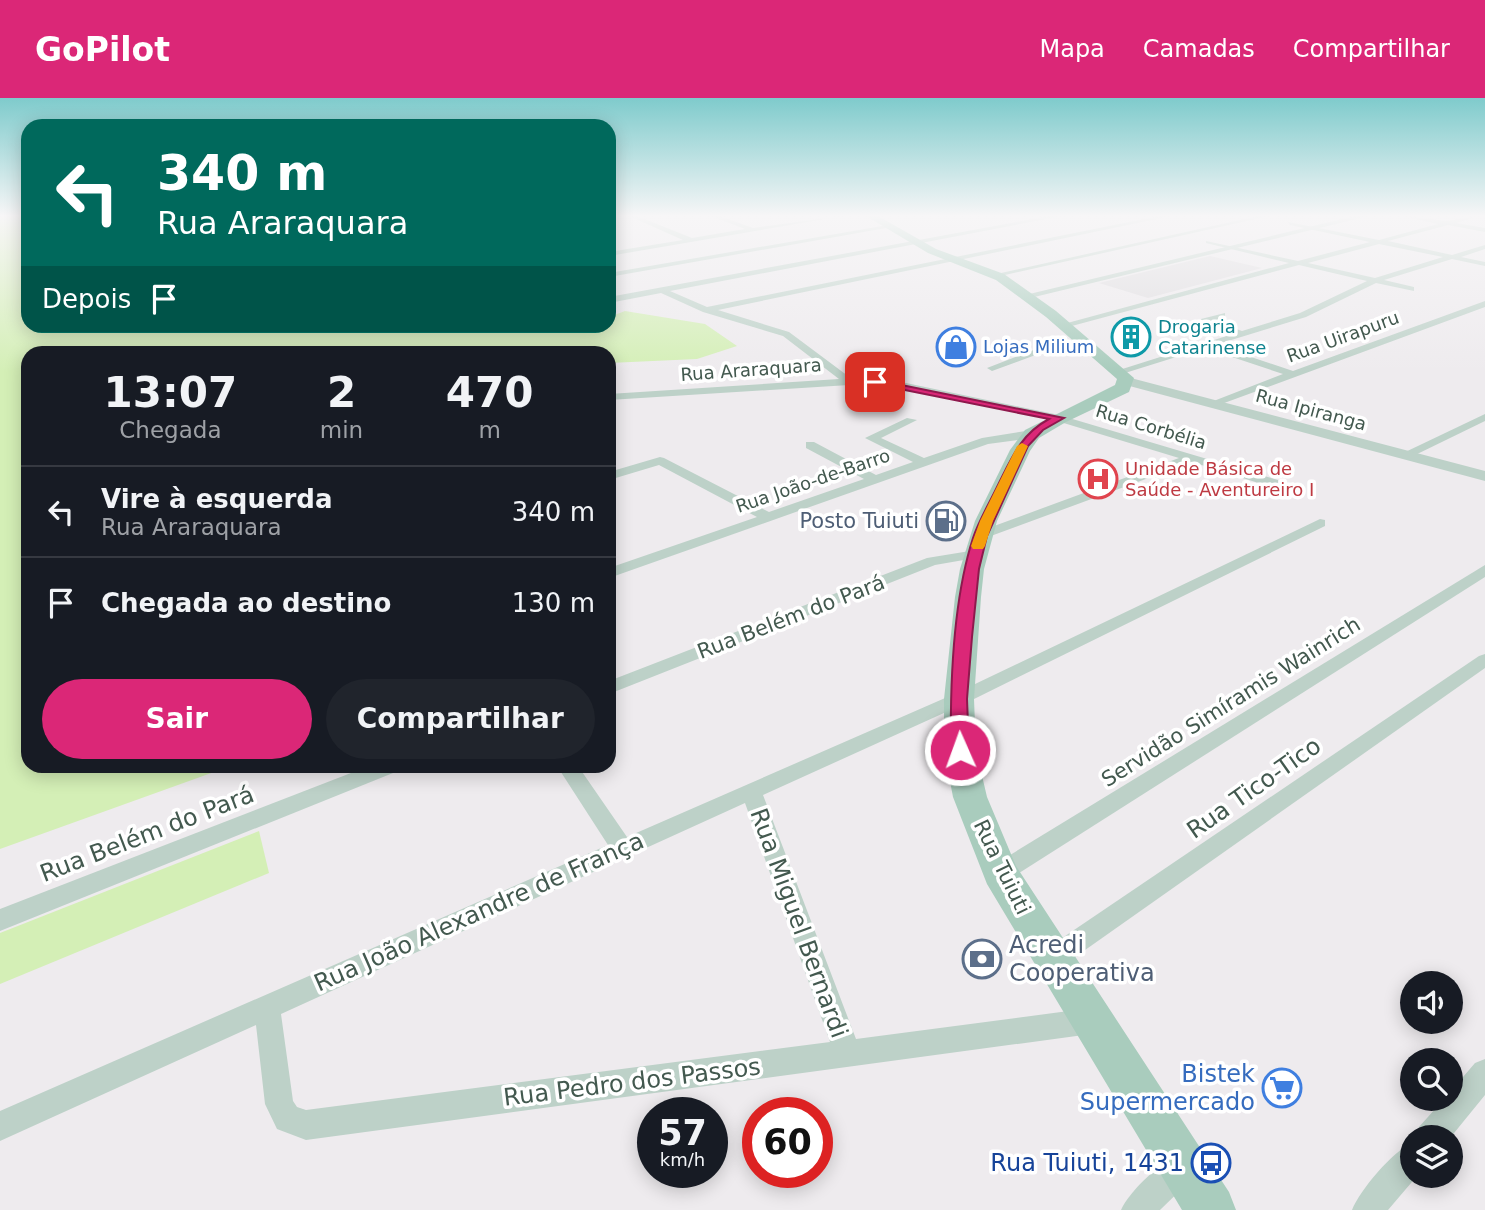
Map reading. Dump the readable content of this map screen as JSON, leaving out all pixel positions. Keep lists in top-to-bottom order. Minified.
{"streets":{"main road":["Rua Tuiuti"],"street":["Rua Uirapuru","Rua Araraquara","Rua Ipiranga","Rua Corbélia","Rua João-de-Barro","Rua Belém do Pará","Servidão Simíramis Wainrich","Rua Tico-Tico","Rua João Alexandre de França","Rua Miguel Bernardi","Rua Pedro dos Passos"]},"crossings":[["Rua Uirapuru","Rua Ipiranga"],["Rua Araraquara","Rua Corbélia"],["Rua Araraquara","Rua João-de-Barro"],["Rua Araraquara","Rua Tuiuti"],["Rua Corbélia","Rua João-de-Barro"],["Rua Corbélia","Rua Belém do Pará"],["Rua Corbélia","Rua Tuiuti"],["Rua João-de-Barro","Rua Tuiuti"],["Rua Belém do Pará","Rua Tuiuti"],["Servidão Simíramis Wainrich","Rua Tuiuti"],["Rua Tico-Tico","Rua Tuiuti"],["Rua Tuiuti","Rua João Alexandre de França"],["Rua Tuiuti","Rua Pedro dos Passos"],["Rua João Alexandre de França","Rua Miguel Bernardi"],["Rua João Alexandre de França","Rua Pedro dos Passos"],["Rua Miguel Bernardi","Rua Pedro dos Passos"]],"places":{"building":["Drogaria Catarinense"],"shop":["Lojas Milium"],"hospital":["Unidade Básica de Saúde - Aventureiro I"],"fuel station":["Posto Tuiuti"],"bank":["Acredi Cooperativa"],"supermarket":["Bistek Supermercado"],"bus stop":["Rua Tuiuti, 1431"]},"page":{"header":"GoPilot","nav":["Mapa","Camadas","Compartilhar"],"turn":["340 m","Rua Araraquara"],"then":"Depois","eta":["13:07","Chegada","2","min","470","m"],"list":[{"name":"Vire à esquerda","note":"Rua Araraquara","value":"340 m"},{"name":"Chegada ao destino","value":"130 m"}],"buttons":["Sair","Compartilhar"],"speed":"57 km/h","limit":"60"}}
